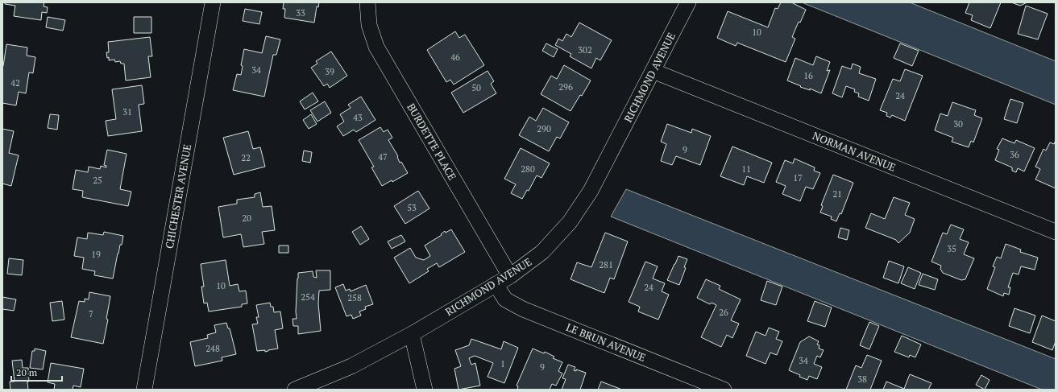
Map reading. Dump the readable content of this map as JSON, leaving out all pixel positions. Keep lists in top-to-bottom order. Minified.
{"streets":{"street":["RICHMOND AVENUE","BURDETTE PLACE","NORMAN AVENUE","CHICHESTER AVENUE","LE BRUN AVENUE"]},"crossings":[["RICHMOND AVENUE","BURDETTE PLACE"],["RICHMOND AVENUE","NORMAN AVENUE"],["RICHMOND AVENUE","LE BRUN AVENUE"]],"house_numbers":["33","10","302","46","34","39","16","42","296","50","24","31","43","30","290","9","36","47","22","280","11","17","25","21","53","20","35","19","281","10","24","254","258","26","7","248","34","1","9","38"],"scale_bar":"20 m"}
